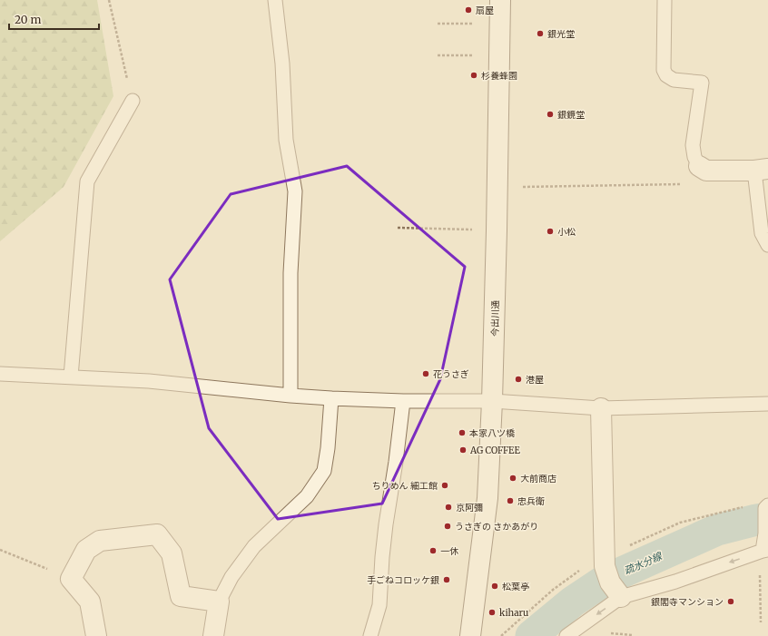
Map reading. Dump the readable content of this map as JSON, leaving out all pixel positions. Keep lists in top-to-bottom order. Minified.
{"streets":{"main road":["今出川通"]},"water":["疏水分線"],"places":["扇屋","銀光堂","杉養蜂園","銀鏡堂","小松","花うさぎ","港屋","本家八ツ橋","AG COFFEE","大前商店","ちりめん 細工館","忠兵衛","京阿彌","うさぎの さかあがり","一休","手ごねコロッケ銀","松葉亭","銀閣寺マンション","kiharu"],"scale_bar":"20 m"}
